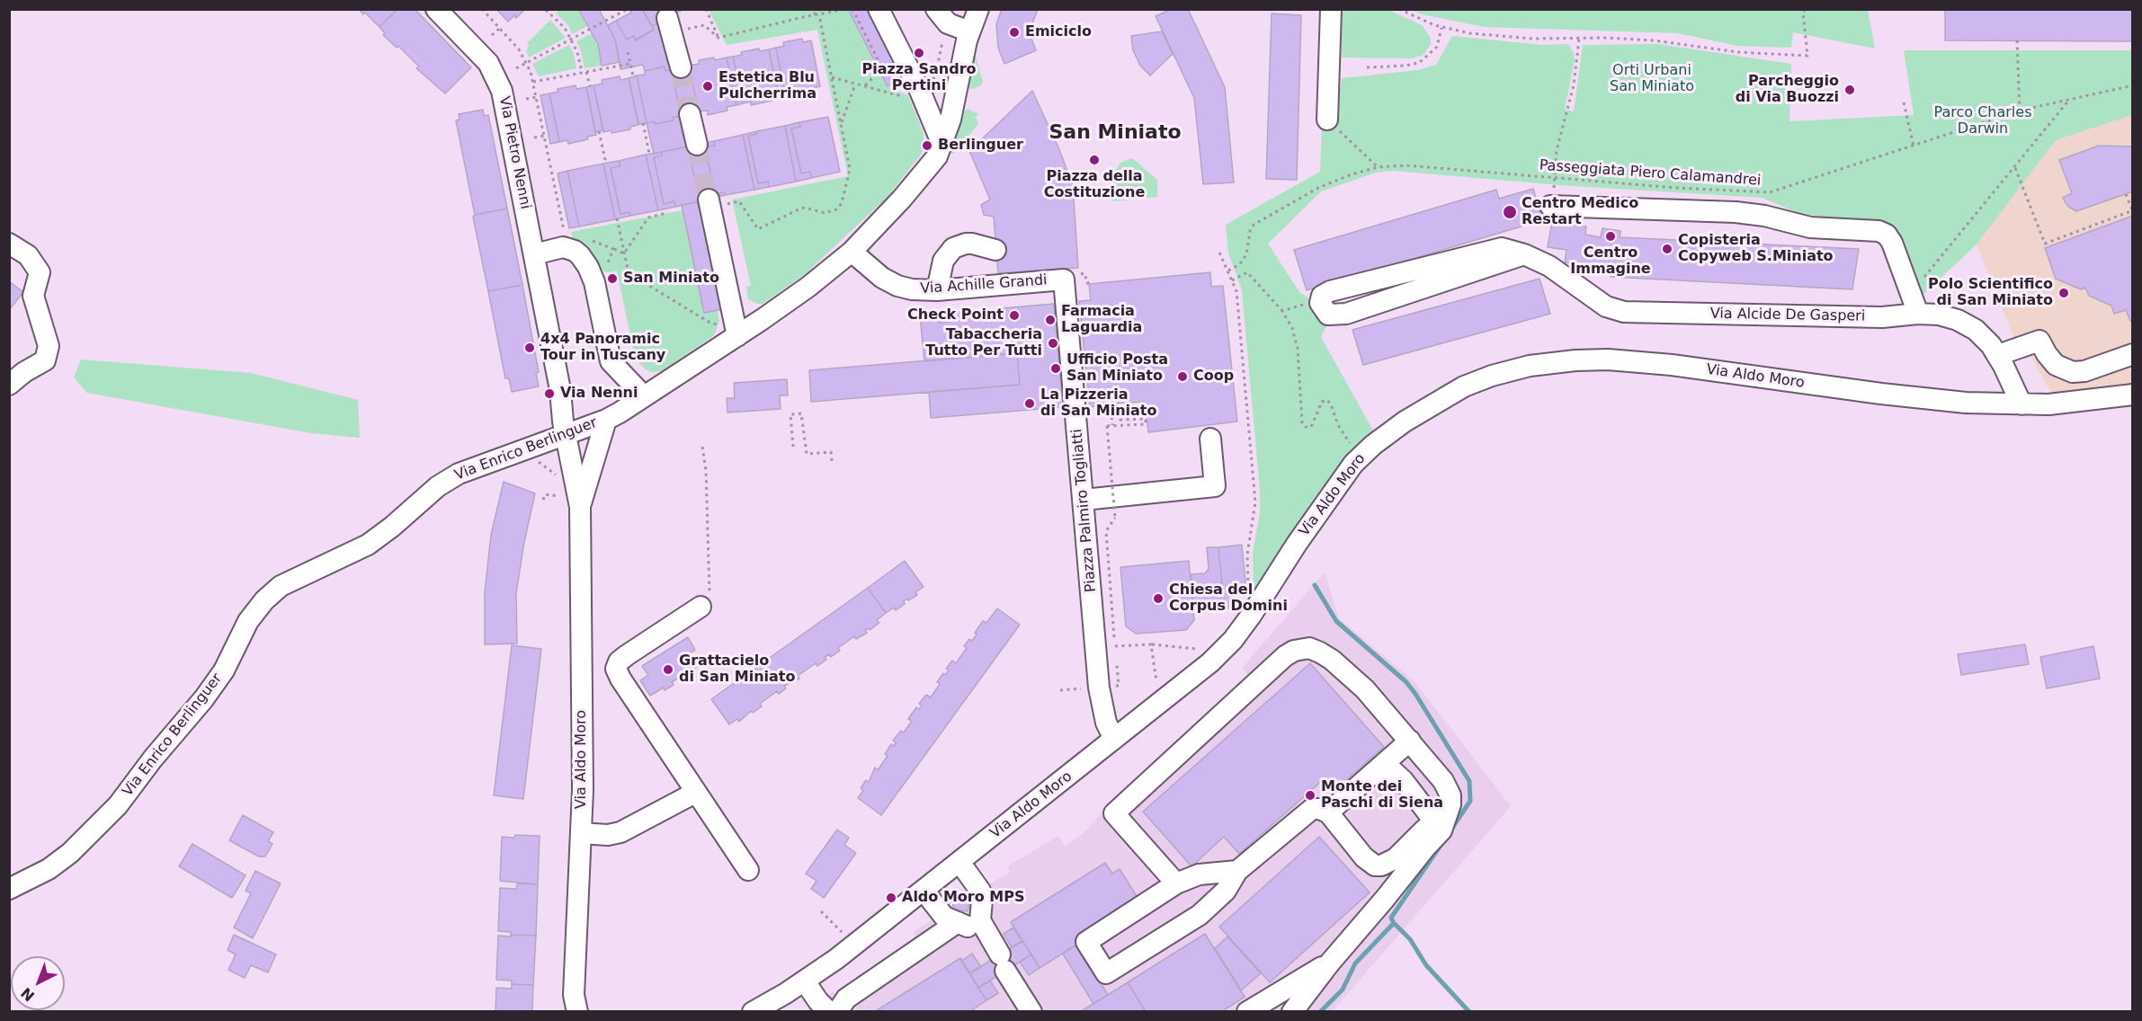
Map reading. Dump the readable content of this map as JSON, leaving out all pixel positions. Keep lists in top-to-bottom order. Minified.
{"streets":{"street":["Via Pietro Nenni","Via Achille Grandi","Via Alcide De Gasperi","Via Aldo Moro","Via Enrico Berlinguer","Piazza Palmiro Togliatti"],"path":["Passeggiata Piero Calamandrei"]},"crossings":[["Via Pietro Nenni","Via Aldo Moro"],["Via Pietro Nenni","Via Enrico Berlinguer"],["Via Achille Grandi","Via Enrico Berlinguer"],["Via Achille Grandi","Piazza Palmiro Togliatti"],["Via Alcide De Gasperi","Via Aldo Moro"],["Via Aldo Moro","Via Enrico Berlinguer"],["Via Aldo Moro","Piazza Palmiro Togliatti"]],"districts":["San Miniato"],"parks":["Orti Urbani San Miniato","Parco Charles Darwin"],"places":["Emiciclo","Piazza Sandro Pertini","Estetica Blu Pulcherrima","Parcheggio di Via Buozzi","Berlinguer","Piazza della Costituzione","Centro Medico Restart","Centro Immagine","Copisteria Copyweb S.Miniato","San Miniato","Polo Scientifico di San Miniato","Check Point","Farmacia Laguardia","Tabaccheria Tutto Per Tutti","4x4 Panoramic Tour in Tuscany","Ufficio Posta San Miniato","Coop","Via Nenni","La Pizzeria di San Miniato","Chiesa del Corpus Domini","Grattacielo di San Miniato","Monte dei Paschi di Siena","Aldo Moro MPS"],"north":"bottom left"}
